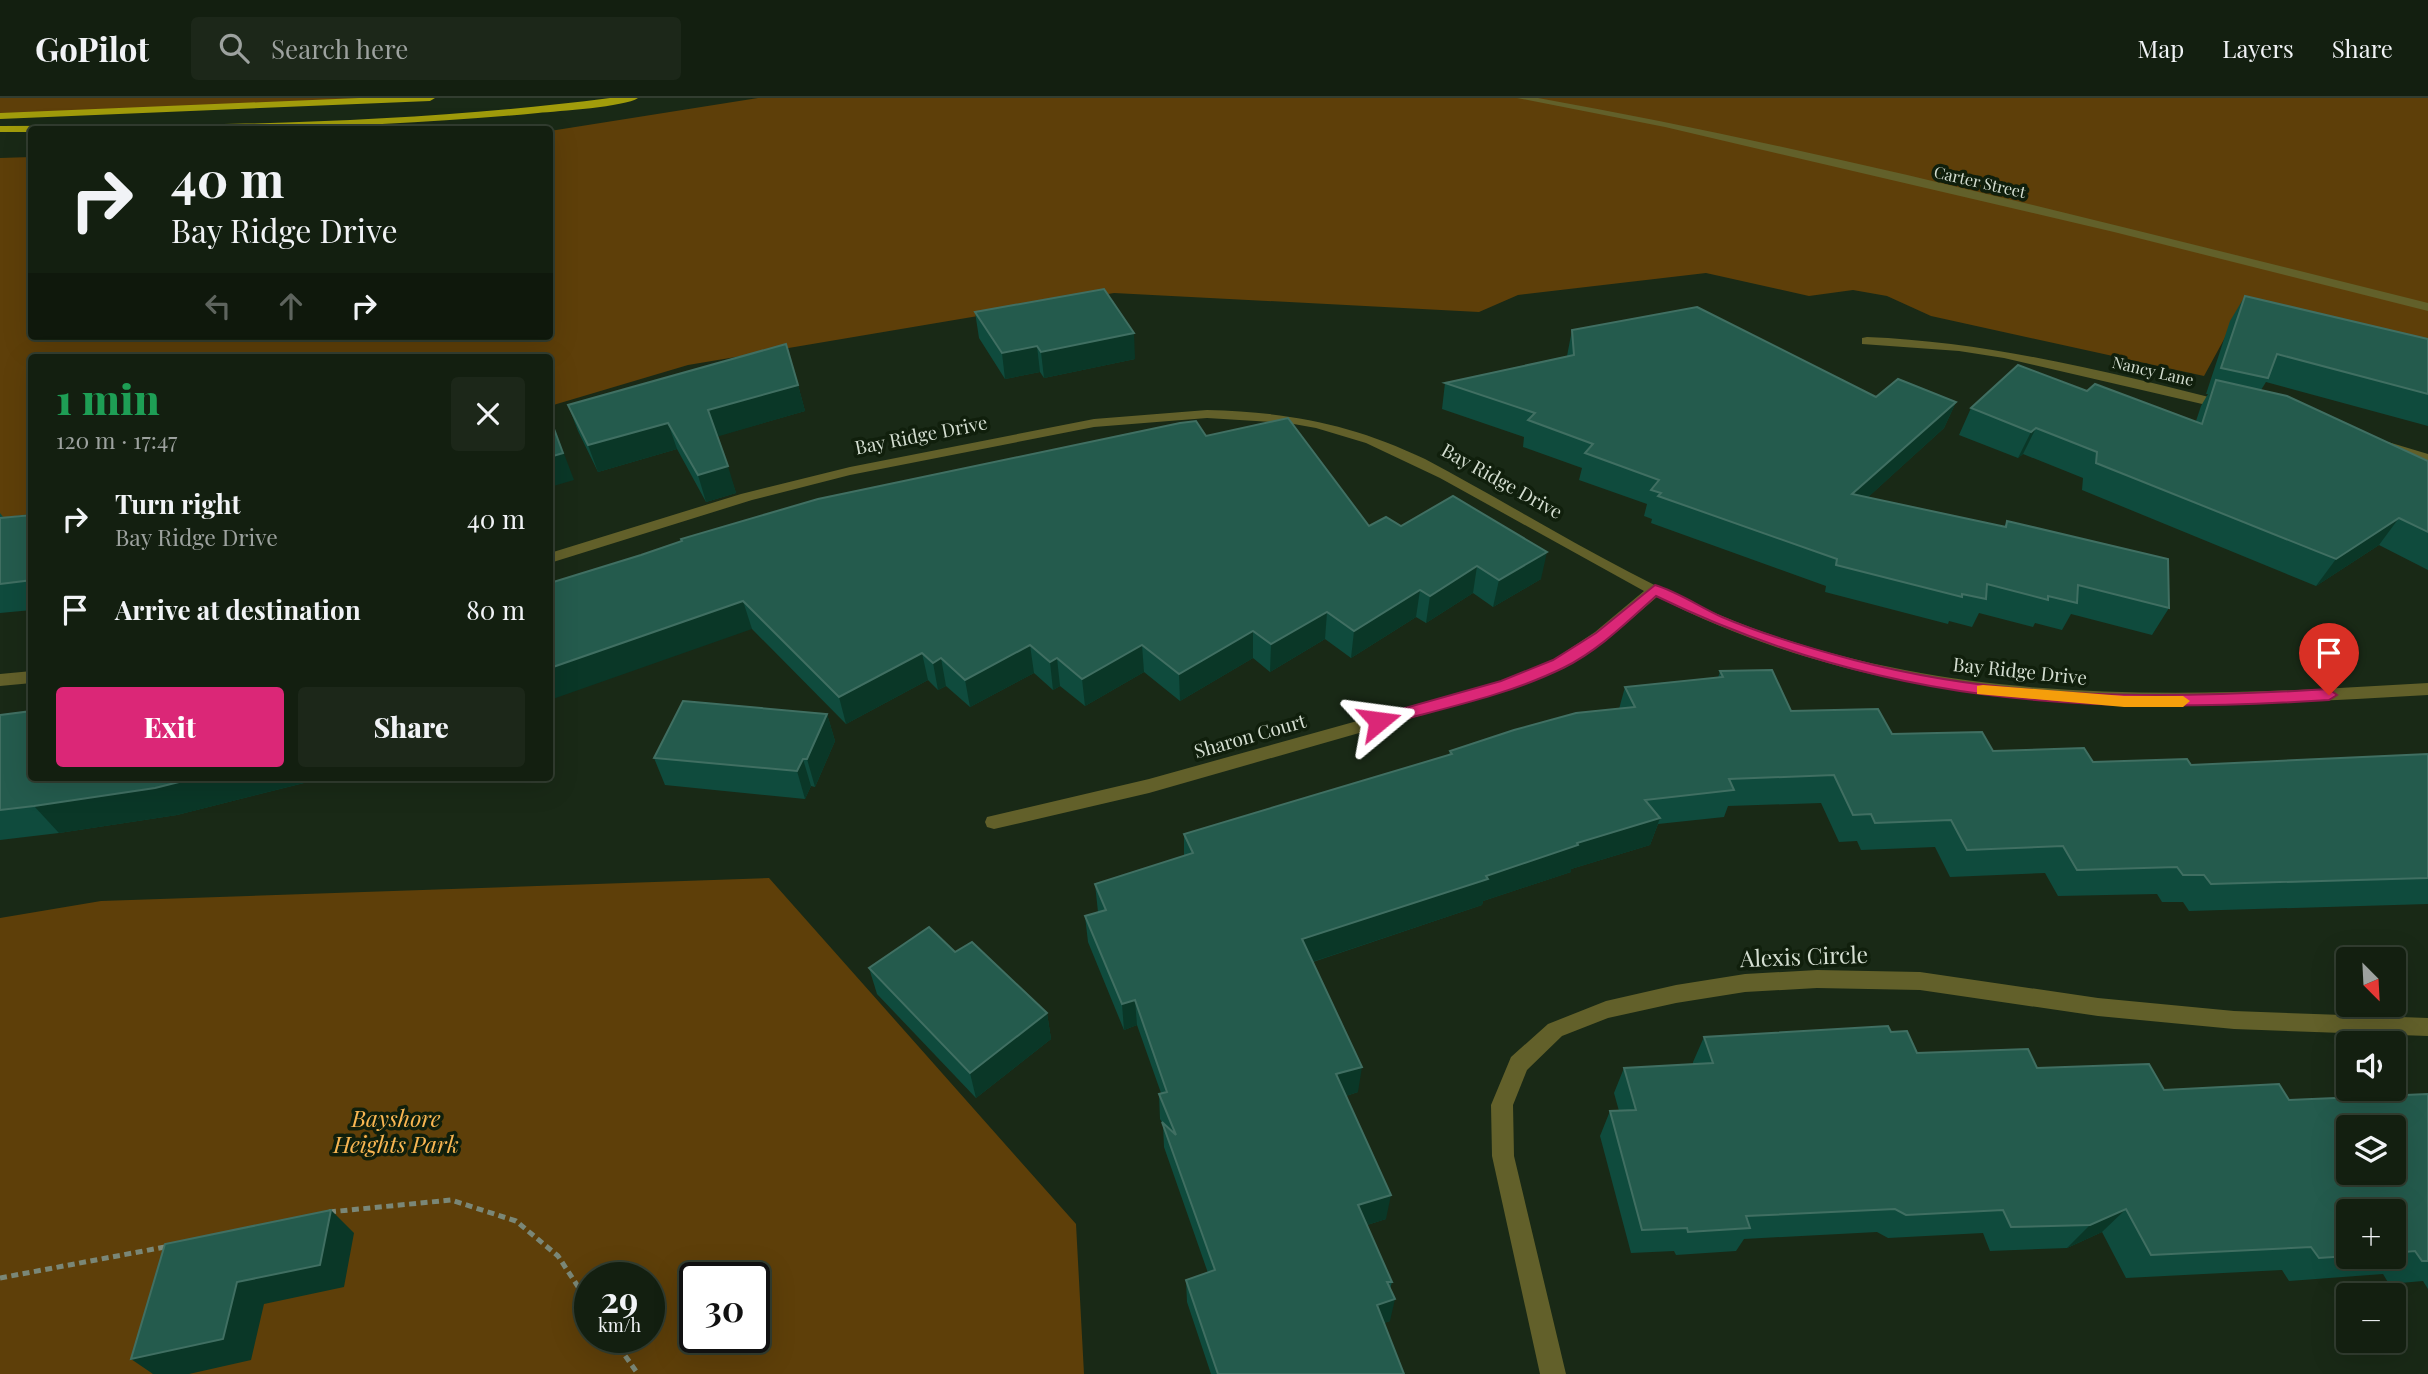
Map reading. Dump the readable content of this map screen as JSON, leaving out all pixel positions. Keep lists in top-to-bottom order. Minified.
{"streets":{"street":["Carter Street","Nancy Lane","Bay Ridge Drive","Sharon Court","Alexis Circle"]},"crossings":[["Bay Ridge Drive","Sharon Court"]],"parks":["Bayshore Heights Park"],"north":"bottom right","page":{"header":"GoPilot","search":"Search here","nav":["Map","Layers","Share"],"turn":["40 m","Bay Ridge Drive"],"heading":["1 min","120 m · 17:47"],"list":[{"name":"Turn right","note":"Bay Ridge Drive","value":"40 m"},{"name":"Arrive at destination","value":"80 m"}],"buttons":["Exit","Share"],"map_buttons":["+","−"],"speed":"29 km/h","limit":"30"}}
